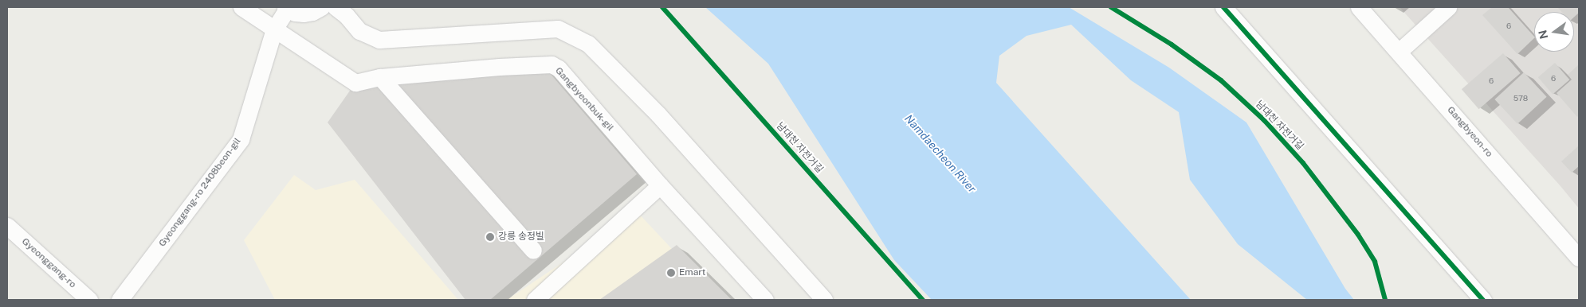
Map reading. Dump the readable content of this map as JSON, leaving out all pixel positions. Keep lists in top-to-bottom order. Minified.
{"streets":{"street":["Gangbyeonbuk-gil","Gangbyeon-ro","Gyeonggang-ro 2408beon-gil","Gyeonggang-ro"],"cycle path":["남대천 자전거길"]},"crossings":[["Gangbyeonbuk-gil","Gyeonggang-ro 2408beon-gil"]],"water":["Namdaecheon River"],"places":["강릉 송정빌","Emart"],"house_numbers":["6","6","6","578"],"north":"left"}
